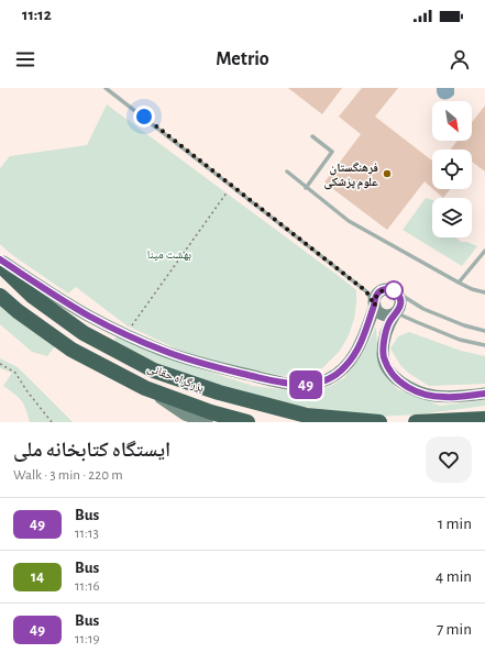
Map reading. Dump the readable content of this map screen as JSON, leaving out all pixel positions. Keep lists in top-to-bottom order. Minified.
{"streets":{"highway":["بزرگراه حقانی"]},"parks":["بهشت مينا"],"places":["فرهنگستان علوم پزشکی"],"lines":["bus line 49"],"north":"bottom right","page":{"status":"11:12","header":"Metrio","on_map":"49","heading":["ایستگاه کتابخانه ملی","Walk · 3 min · 220 m"],"list":[{"mark":"49","name":"Bus","note":"11:13","value":"1 min"},{"mark":"14","name":"Bus","note":"11:16","value":"4 min"},{"mark":"49","name":"Bus","note":"11:19","value":"7 min"}]}}
